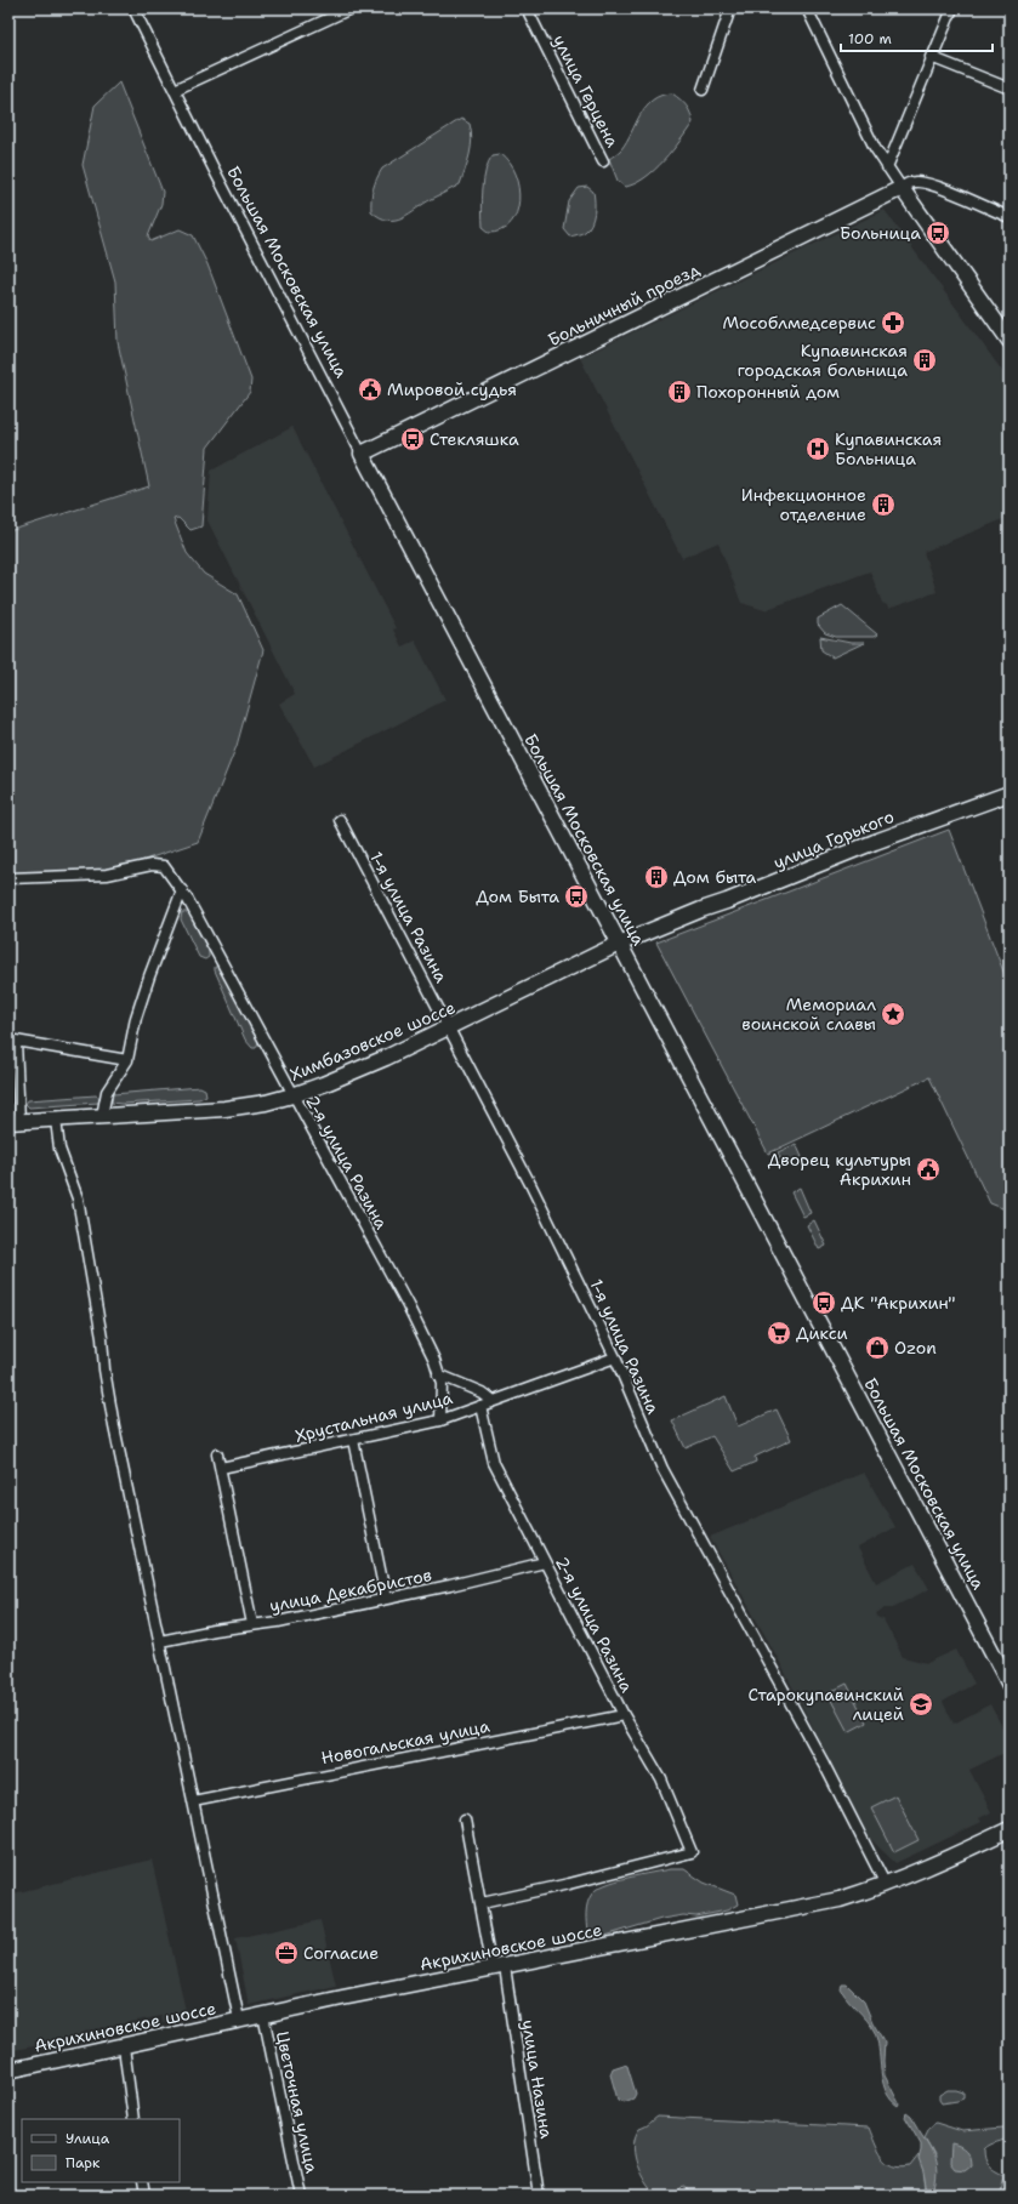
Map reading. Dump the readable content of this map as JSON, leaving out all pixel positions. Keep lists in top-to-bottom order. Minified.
{"streets":{"main road":["Большая Московская улица","Больничный проезд","улица Горького","Химбазовское шоссе","Акрихиновское шоссе"],"street":["улица Герцена","1-я улица Разина","2-я улица Разина","Хрустальная улица","улица Декабристов","Новогальская улица","улица Назина","Цветочная улица"]},"crossings":[["Большая Московская улица","Больничный проезд"],["Большая Московская улица","улица Горького"],["Большая Московская улица","Химбазовское шоссе"],["улица Горького","Химбазовское шоссе"],["1-я улица Разина","Химбазовское шоссе"],["1-я улица Разина","Хрустальная улица"],["1-я улица Разина","Акрихиновское шоссе"],["Химбазовское шоссе","2-я улица Разина"],["2-я улица Разина","Хрустальная улица"],["2-я улица Разина","улица Декабристов"],["2-я улица Разина","Новогальская улица"],["2-я улица Разина","улица Назина"],["Акрихиновское шоссе","улица Назина"],["Акрихиновское шоссе","Цветочная улица"]],"places":{"bus stop":["Больница","Стекляшка","Дом Быта","ДК \"Акрихин\""],"pharmacy":["Мособлмедсервис"],"building":["Купавинская городская больница","Похоронный дом","Инфекционное отделение","Дом быта"],"public building":["Мировой судья","Дворец культуры Акрихин"],"hospital":["Купавинская Больница"],"place":["Мемориал воинской славы"],"supermarket":["Дикси"],"shop":["Ozon"],"school or university":["Старокупавинский лицей"],"office":["Согласие"]},"legend":["Улица","Парк"],"scale_bar":"100 m"}
